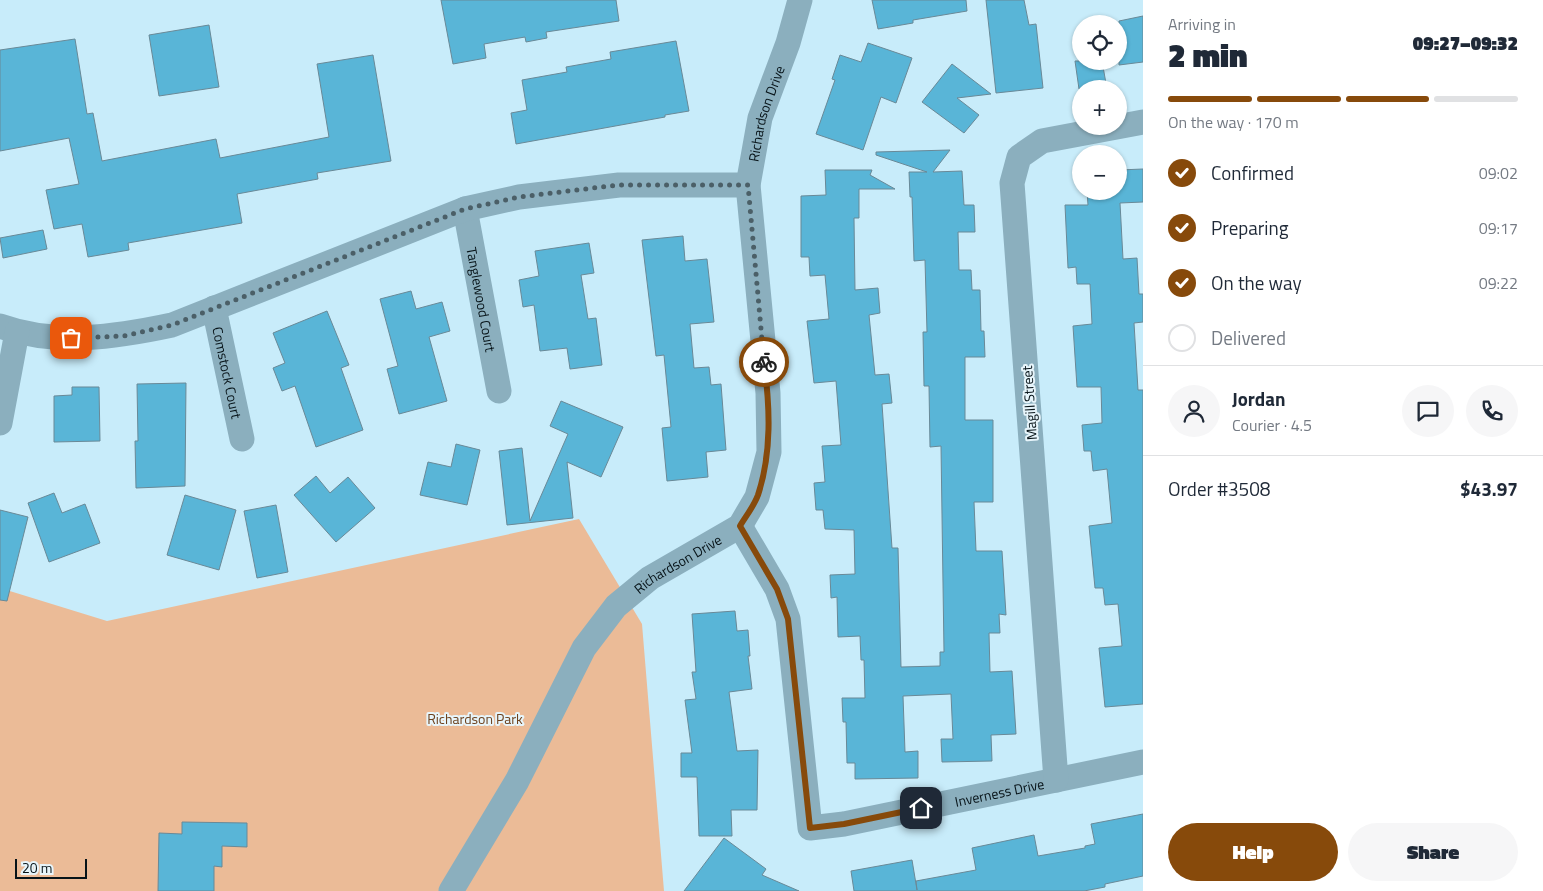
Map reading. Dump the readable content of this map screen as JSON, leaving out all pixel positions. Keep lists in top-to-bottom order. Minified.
{"streets":{"street":["Richardson Drive","Tanglewood Court","Comstock Court","Magill Street","Inverness Drive"]},"crossings":[["Richardson Drive","Inverness Drive"],["Magill Street","Inverness Drive"]],"parks":["Richardson Park"],"scale_bar":"20 m","page":{"heading":["2 min","Arriving in","09:27–09:32"],"panel":["Jordan","Courier · 4.5","Order #3508","$43.97"],"map_buttons":["+","−"],"bar":"On the way · 170 m","list":[["Confirmed","09:02"],["Preparing","09:17"],["On the way","09:22"],"Delivered"],"buttons":["Help","Share"],"scale":"20 m"}}
